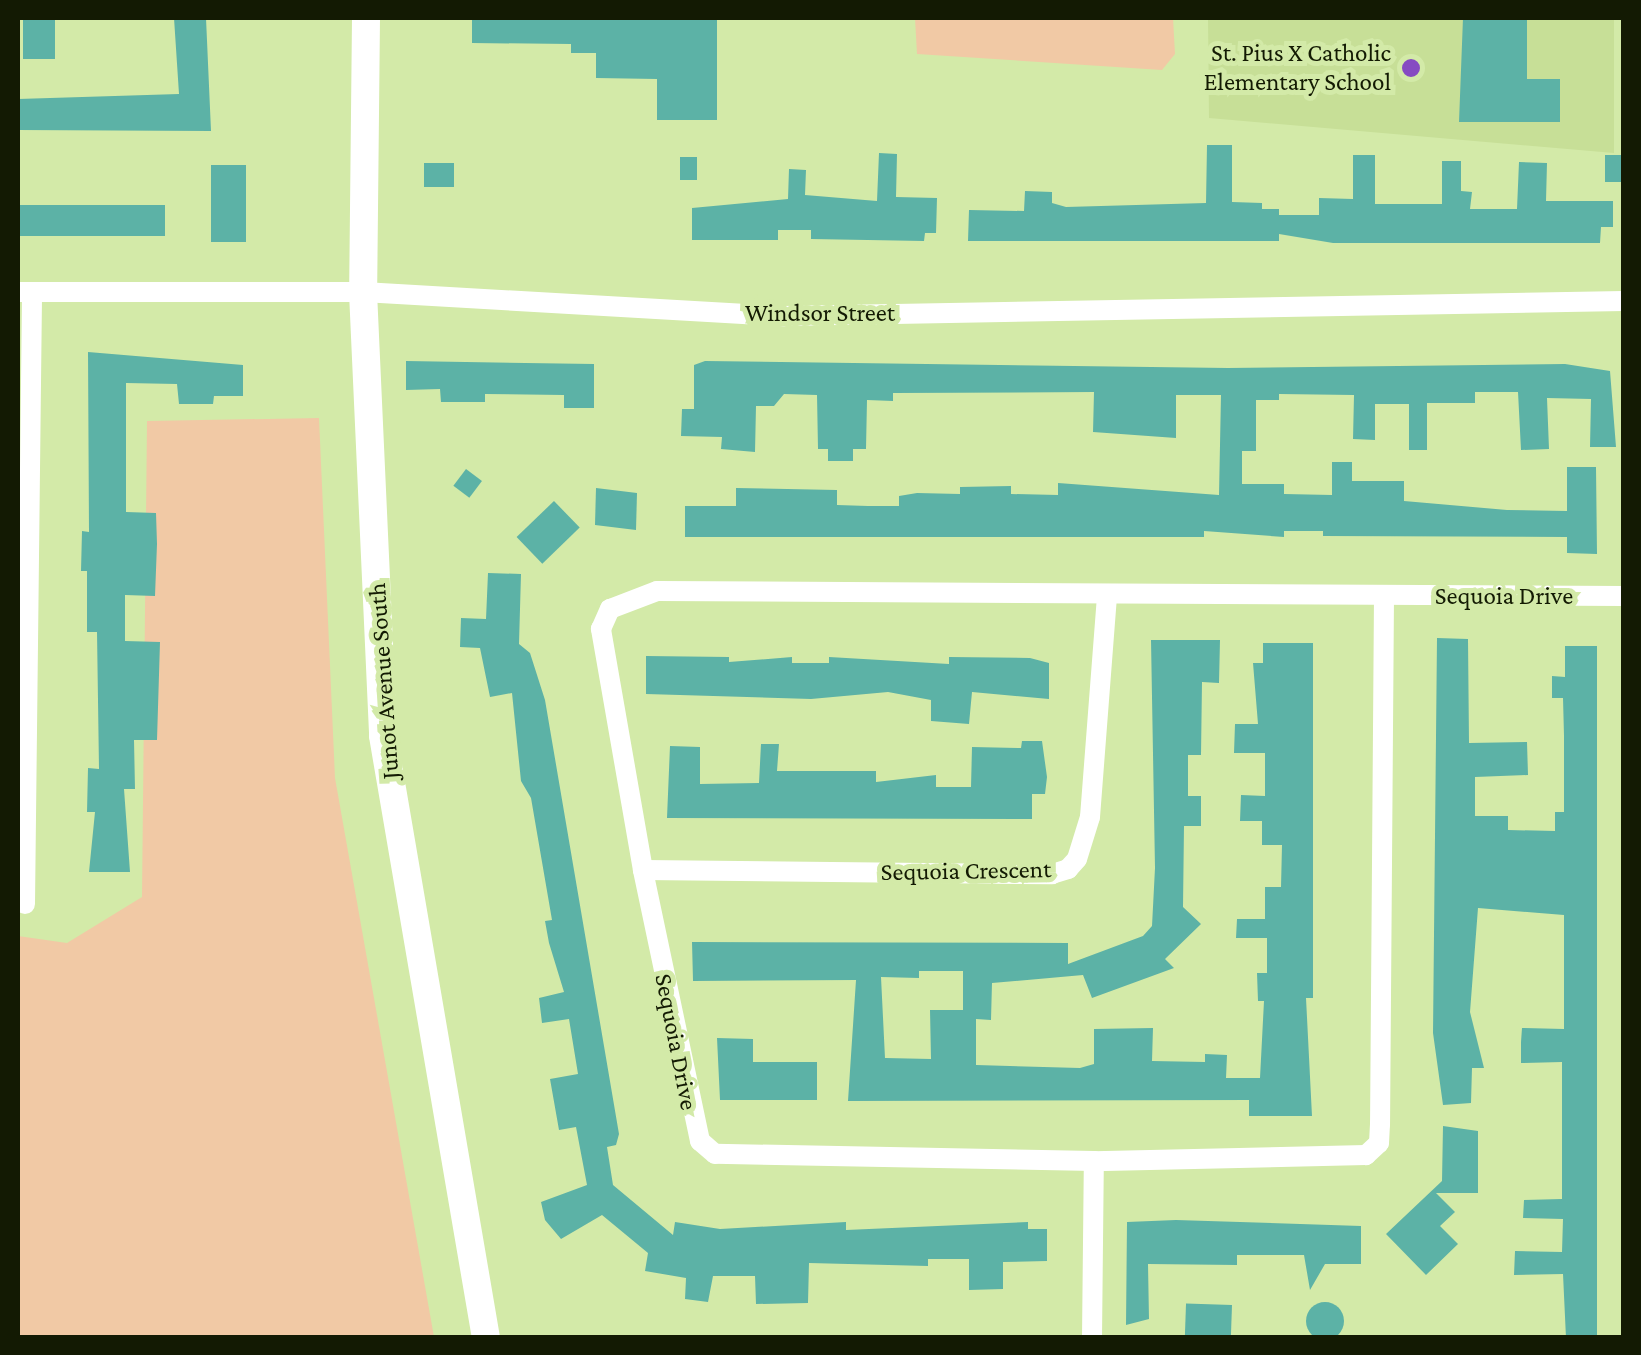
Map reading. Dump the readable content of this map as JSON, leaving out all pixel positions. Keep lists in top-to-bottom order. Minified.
{"streets":{"main road":["Junot Avenue South"],"street":["Windsor Street","Sequoia Drive","Sequoia Crescent"]},"crossings":[["Windsor Street","Junot Avenue South"],["Sequoia Drive","Sequoia Crescent"]],"places":["St. Pius X Catholic Elementary School"]}
